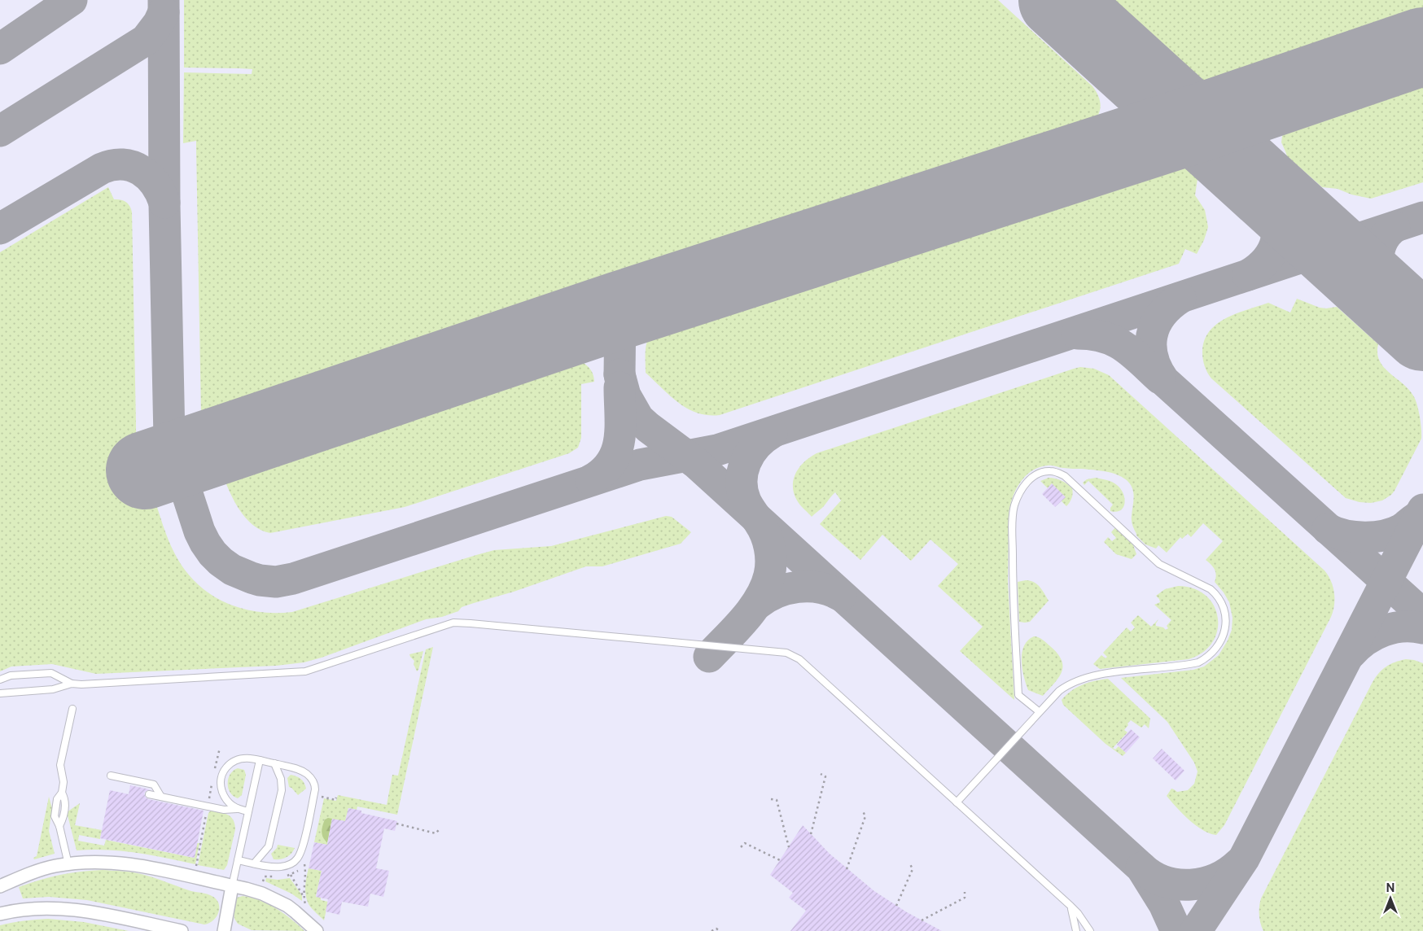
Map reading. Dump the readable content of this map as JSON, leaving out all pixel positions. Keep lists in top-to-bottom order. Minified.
{"north":"top"}
